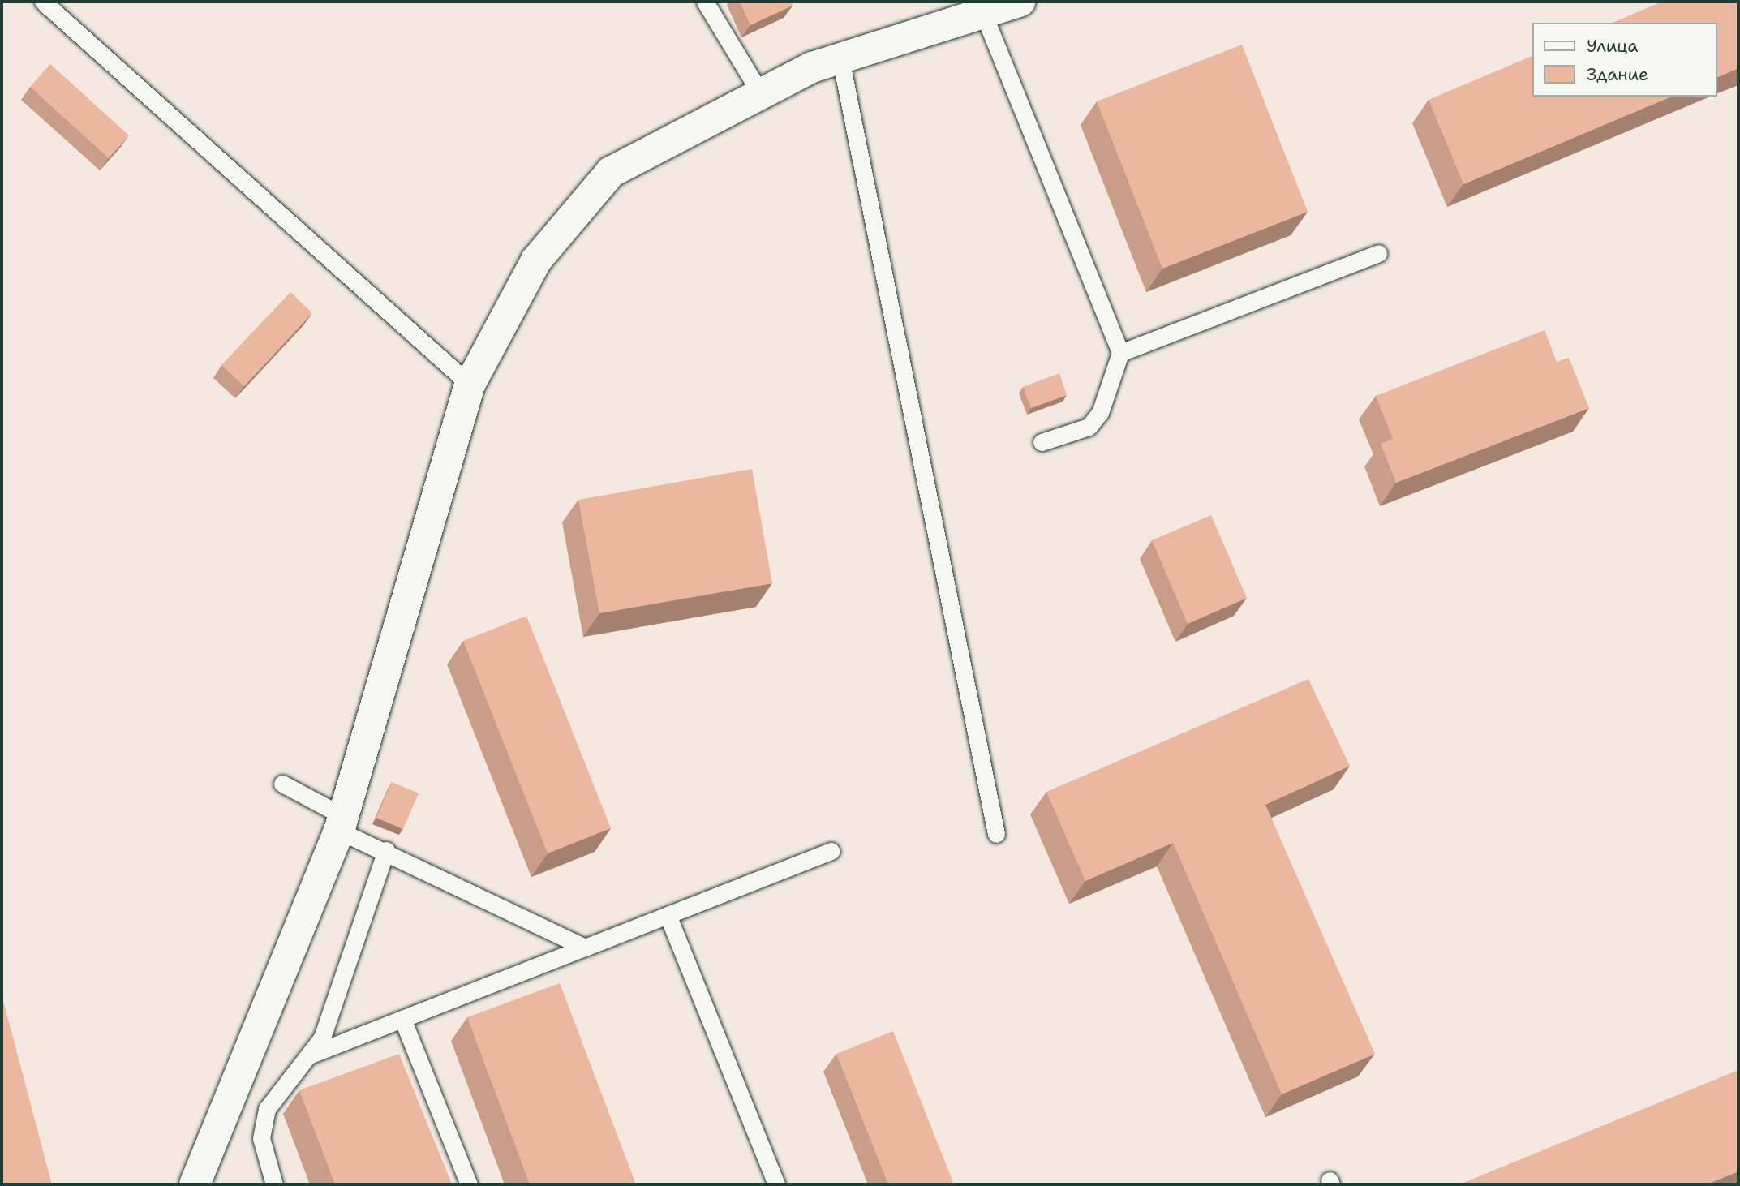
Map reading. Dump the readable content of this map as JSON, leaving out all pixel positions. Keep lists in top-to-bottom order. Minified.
{"legend":["Улица","Здание"]}
